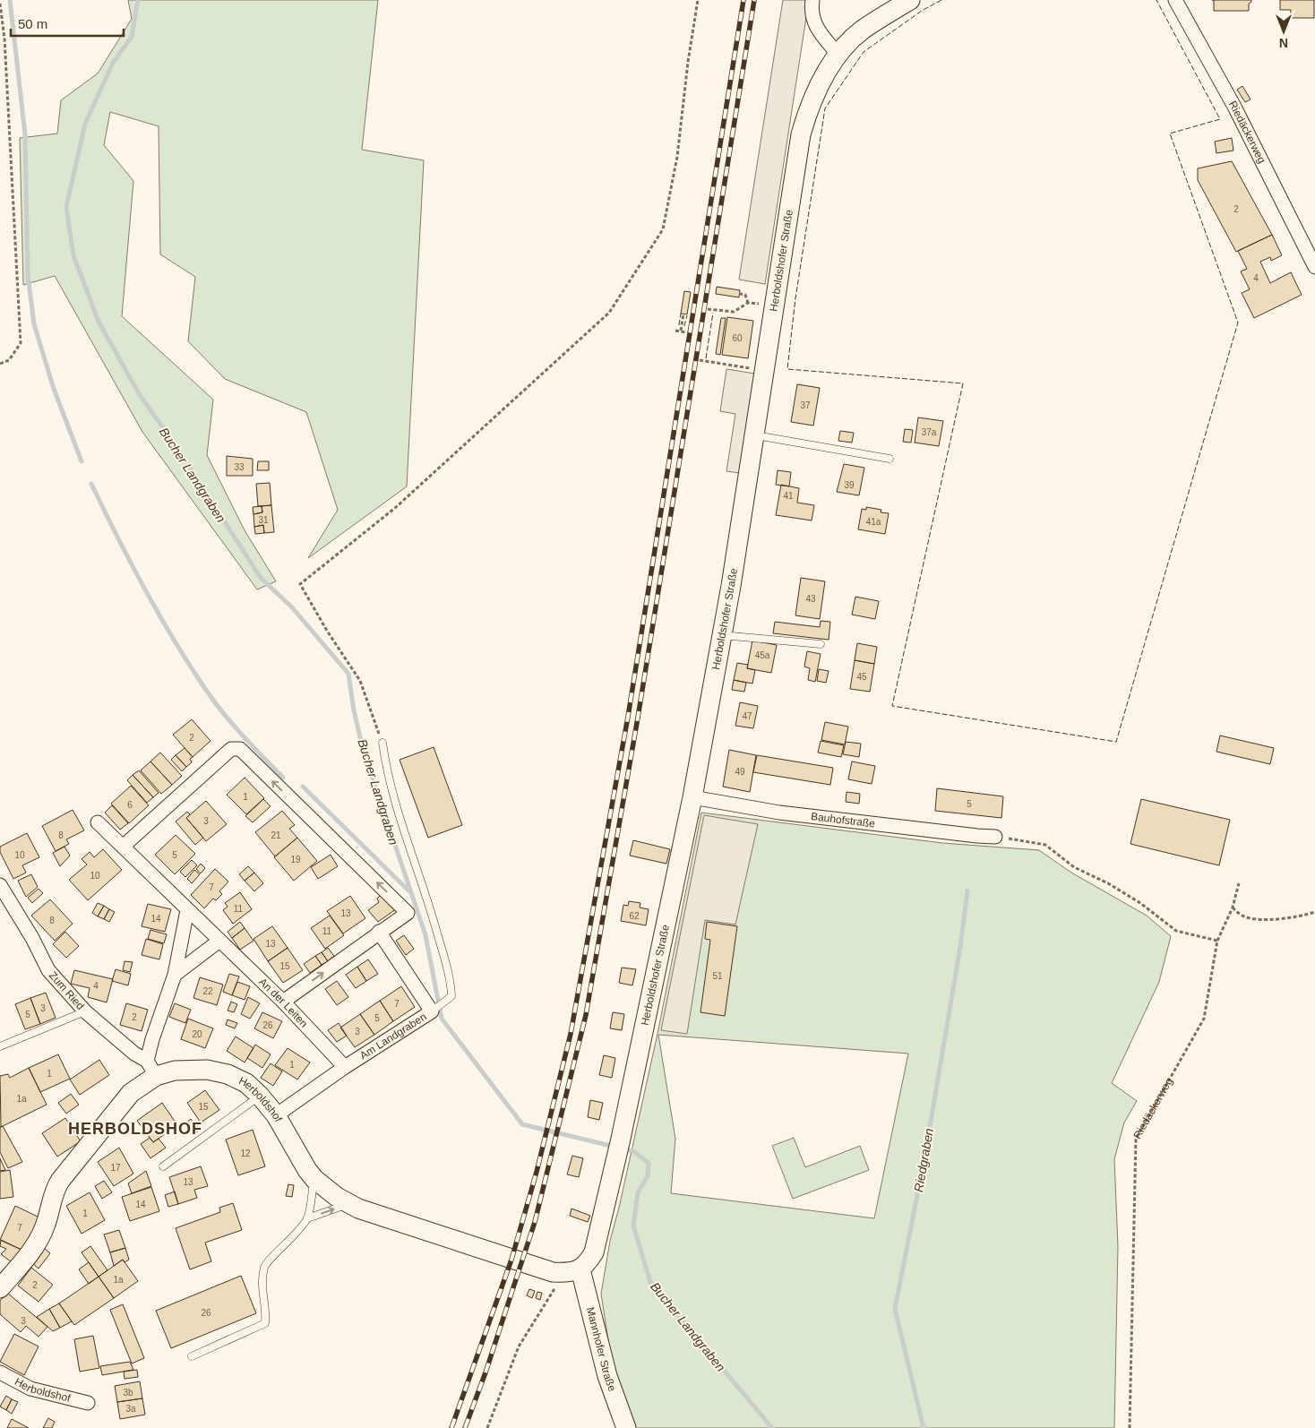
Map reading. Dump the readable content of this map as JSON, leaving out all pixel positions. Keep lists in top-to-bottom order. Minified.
{"streets":{"street":["Riedäckerweg","Herboldshofer Straße","Bauhofstraße","Zum Ried","An der Leiten","Am Landgraben","Herboldshof","Mannhofer Straße"]},"crossings":[["Herboldshofer Straße","Bauhofstraße"],["Herboldshofer Straße","Herboldshof"],["Herboldshofer Straße","Mannhofer Straße"],["Zum Ried","Herboldshof"],["An der Leiten","Am Landgraben"],["Am Landgraben","Herboldshof"],["Herboldshof","Mannhofer Straße"]],"districts":["HERBOLDSHOF"],"water":["Bucher Landgraben","Riedgraben"],"house_numbers":["2","4","60","37","37a","33","39","41","31","41a","43","45a","45","47","2","49","1","5","6","3","8","21","10","5","19","10","7","11","13","62","14","8","11","13","15","51","4","22","7","3","5","2","5","26","3","20","1","1","1a","15","12","17","13","14","1","7","1a","2","26","3","3b","3a"],"scale_bar":"50 m","north":"bottom"}
